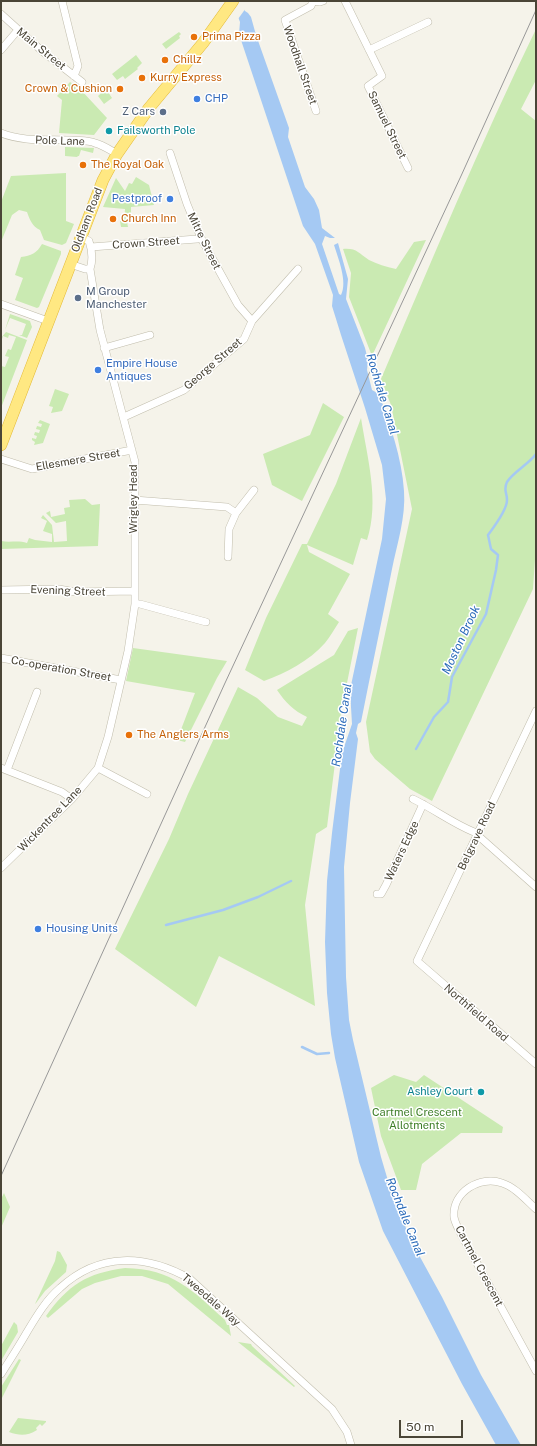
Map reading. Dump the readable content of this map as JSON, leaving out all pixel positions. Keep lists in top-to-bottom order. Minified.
{"streets":{"highway":["Oldham Road"],"street":["Main Street","Woodhall Street","Samuel Street","Pole Lane","Mitre Street","Crown Street","George Street","Ellesmere Street","Wrigley Head","Evening Street","Co-operation Street","Wickentree Lane","Belgrave Road","Waters Edge","Northfield Road","Cartmel Crescent","Tweedale Way"]},"crossings":[["Pole Lane","Oldham Road"],["Mitre Street","Crown Street"],["Mitre Street","George Street"],["Crown Street","Wrigley Head"],["George Street","Wrigley Head"],["Ellesmere Street","Wrigley Head"],["Wrigley Head","Evening Street"],["Wrigley Head","Co-operation Street"],["Wrigley Head","Wickentree Lane"],["Belgrave Road","Northfield Road"]],"water":["Rochdale Canal","Moston Brook"],"parks":["Cartmel Crescent Allotments"],"places":["Prima Pizza","Chillz","Kurry Express","Crown & Cushion","CHP","Z Cars","Failsworth Pole","The Royal Oak","Pestproof","Church Inn","M Group Manchester","Empire House Antiques","The Anglers Arms","Housing Units","Ashley Court"],"scale_bar":"50 m"}
